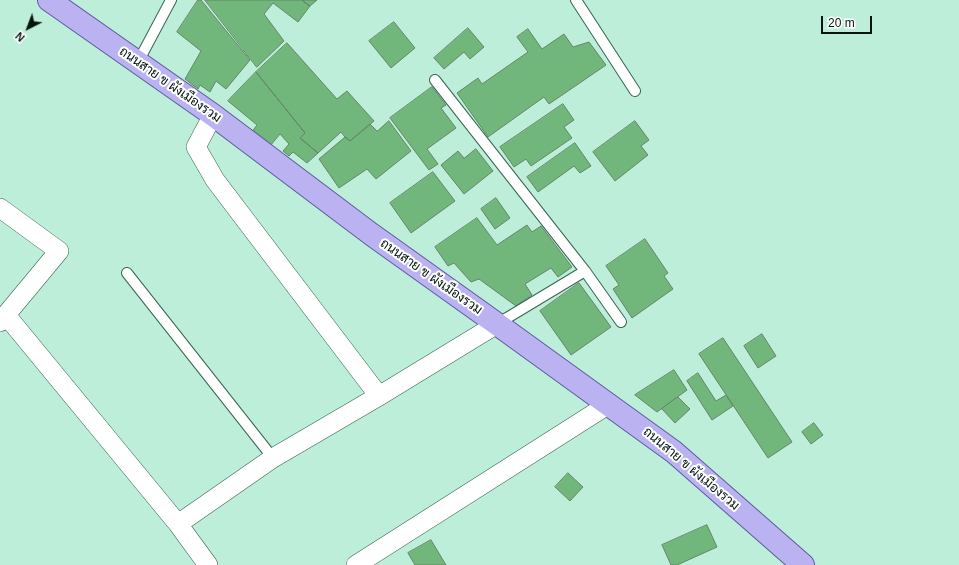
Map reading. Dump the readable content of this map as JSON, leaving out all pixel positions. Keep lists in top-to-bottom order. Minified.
{"streets":{"main road":["ถนนสาย ข ผังเมืองรวม"]},"scale_bar":"20 m","north":"bottom left"}
